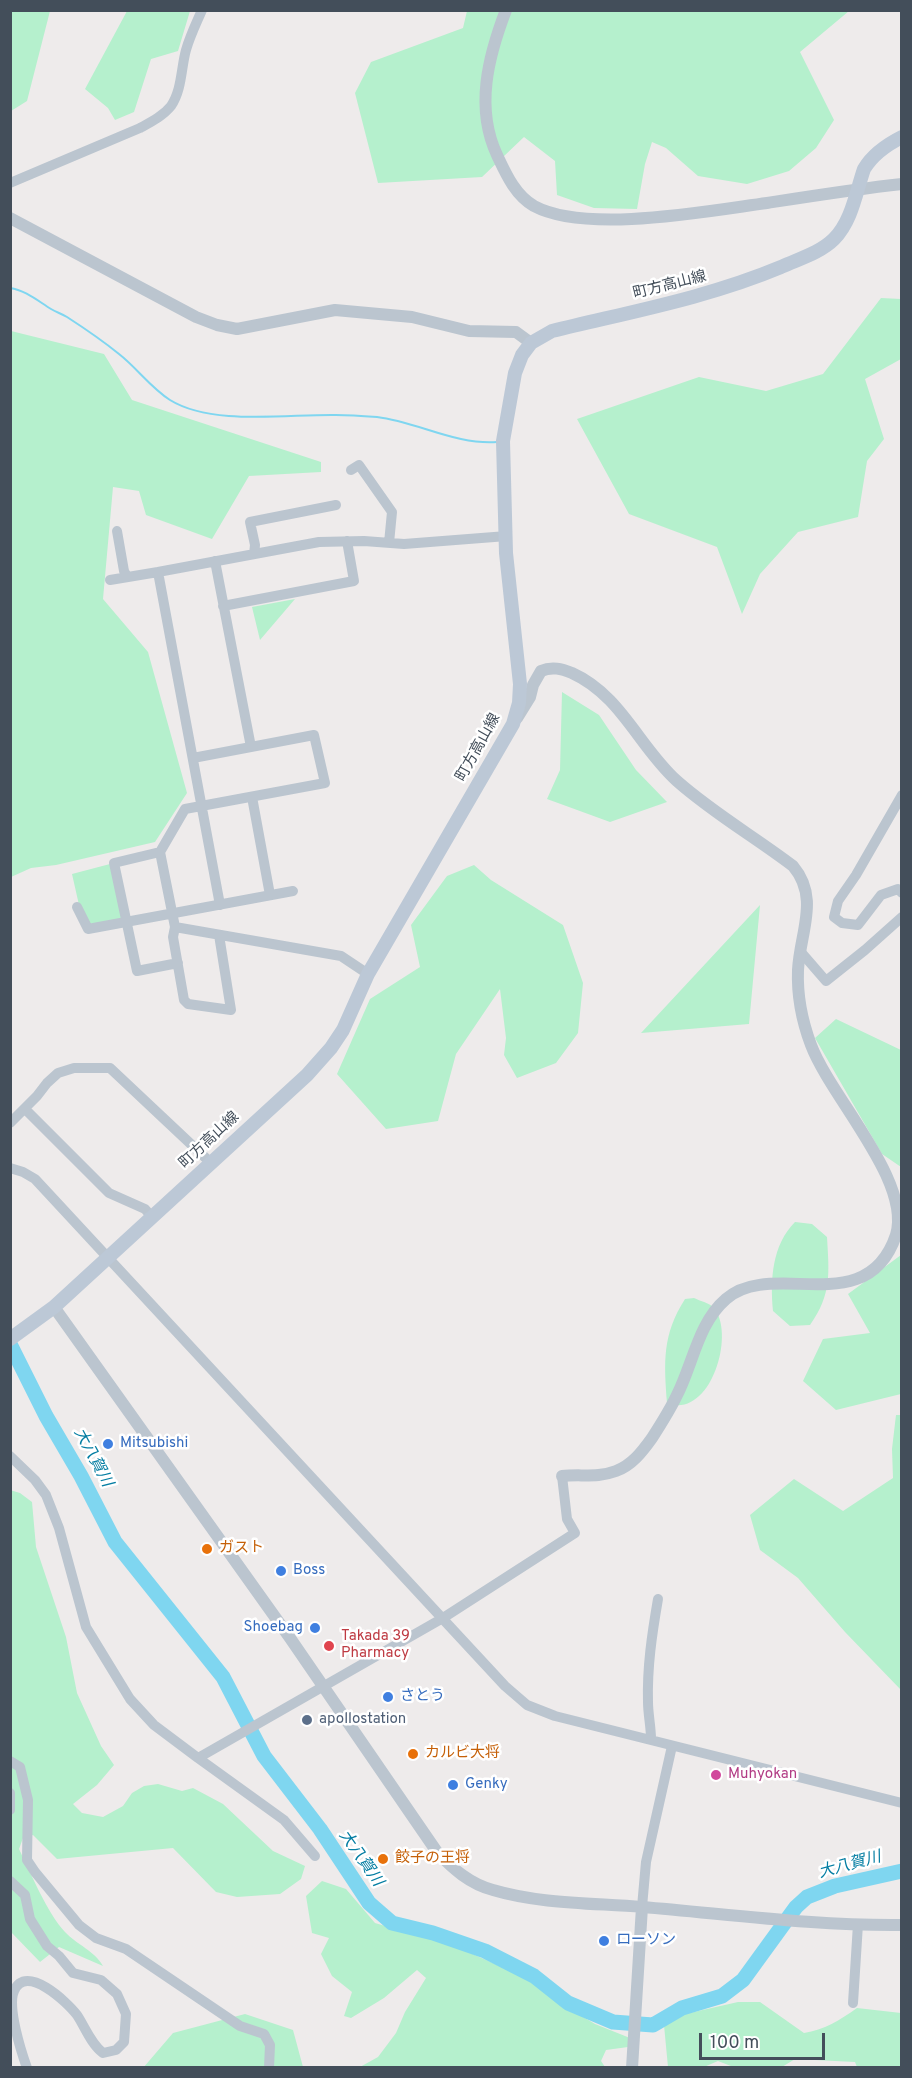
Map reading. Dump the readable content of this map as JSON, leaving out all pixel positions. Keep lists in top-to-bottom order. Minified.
{"streets":{"main road":["町方高山線"]},"water":["大八賀川"],"places":["Mitsubishi","ガスト","Boss","Shoebag","Takada 39 Pharmacy","さとう","apollostation","カルビ大将","Muhyokan","Genky","餃子の王将","ローソン"],"scale_bar":"100 m"}
